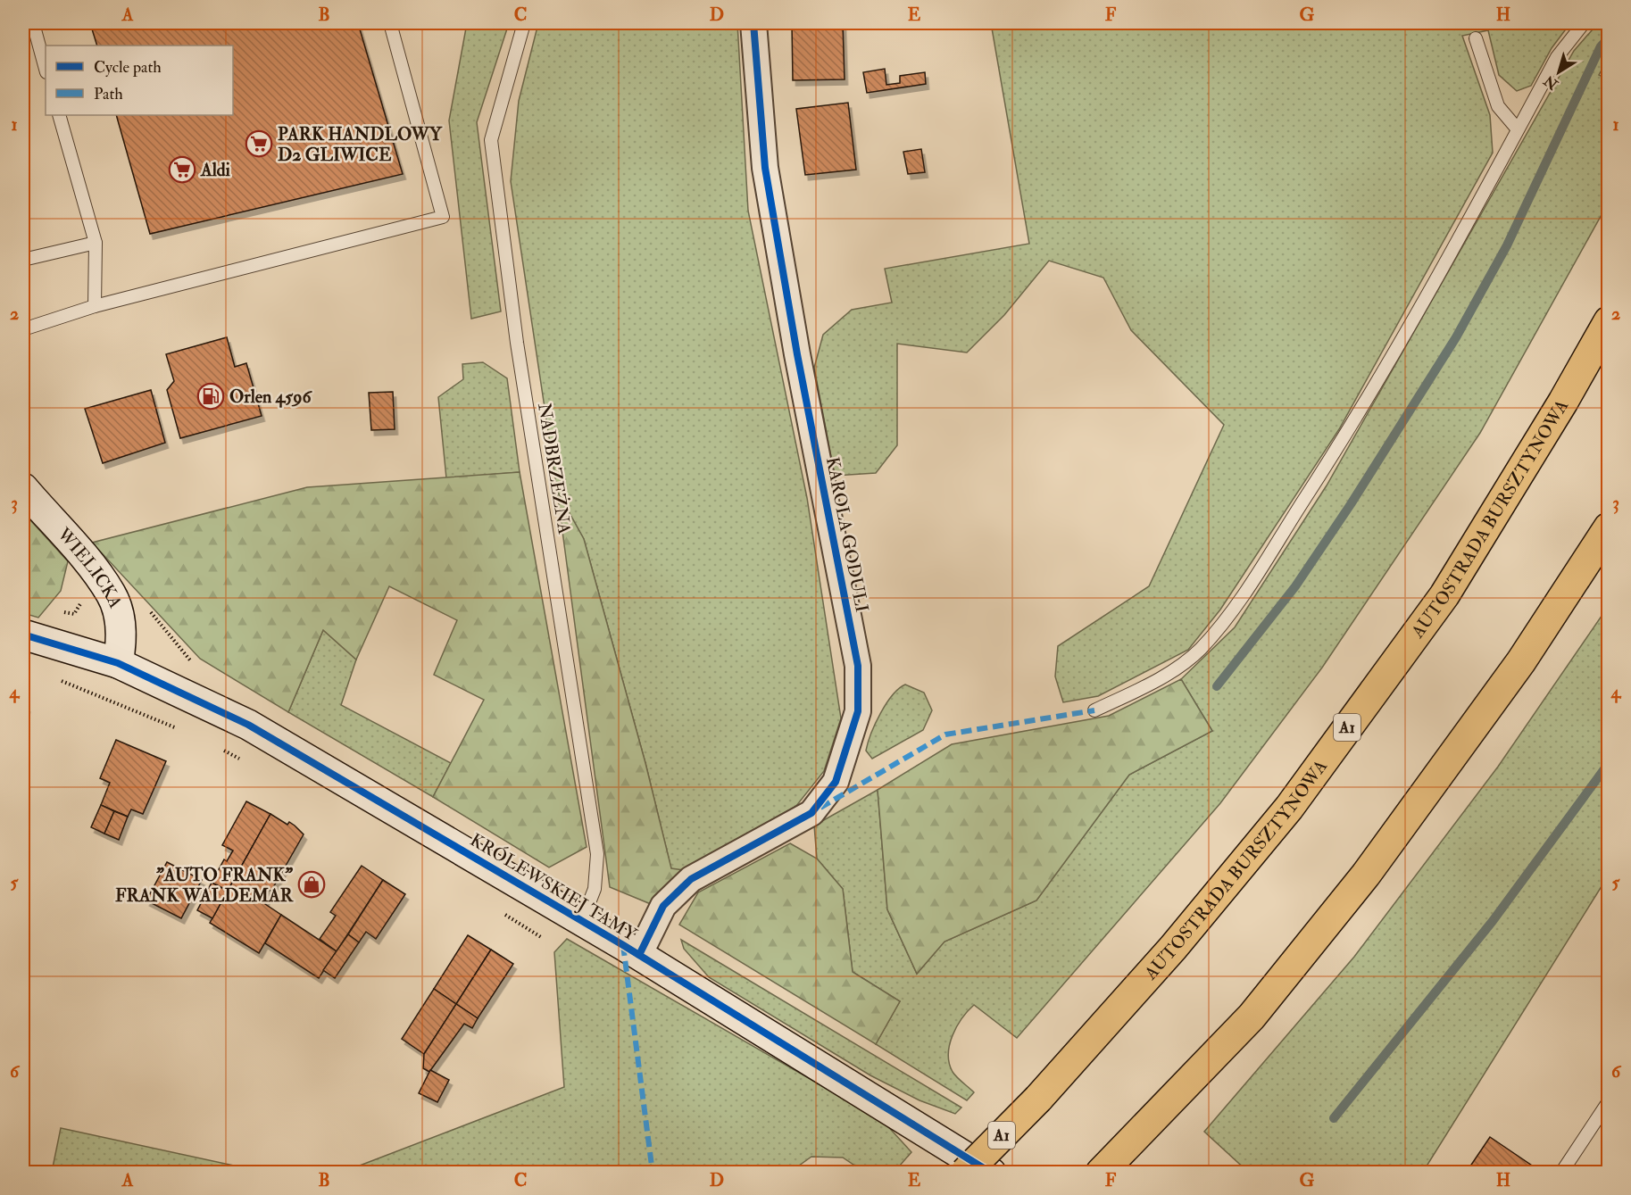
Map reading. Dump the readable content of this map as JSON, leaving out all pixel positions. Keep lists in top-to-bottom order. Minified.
{"streets":{"highway":["AUTOSTRADA BURSZTYNOWA","A1"],"street":["KAROLA GODULI","WIELICKA","KRÓLEWSKIEJ TAMY"],"lane":["NADBRZEŻNA"]},"crossings":[["NADBRZEŻNA","KRÓLEWSKIEJ TAMY"],["KAROLA GODULI","KRÓLEWSKIEJ TAMY"],["WIELICKA","KRÓLEWSKIEJ TAMY"]],"places":{"supermarket":["PARK HANDLOWY D2 GLIWICE","Aldi"],"fuel station":["Orlen 4596"],"shop":["\"AUTO FRANK\" FRANK WALDEMAR"]},"legend":["Cycle path","Path"],"north":"bottom left","grid":{"columns":["A","B","C","D","E","F","G","H"],"rows":["1","2","3","4","5","6"]}}
